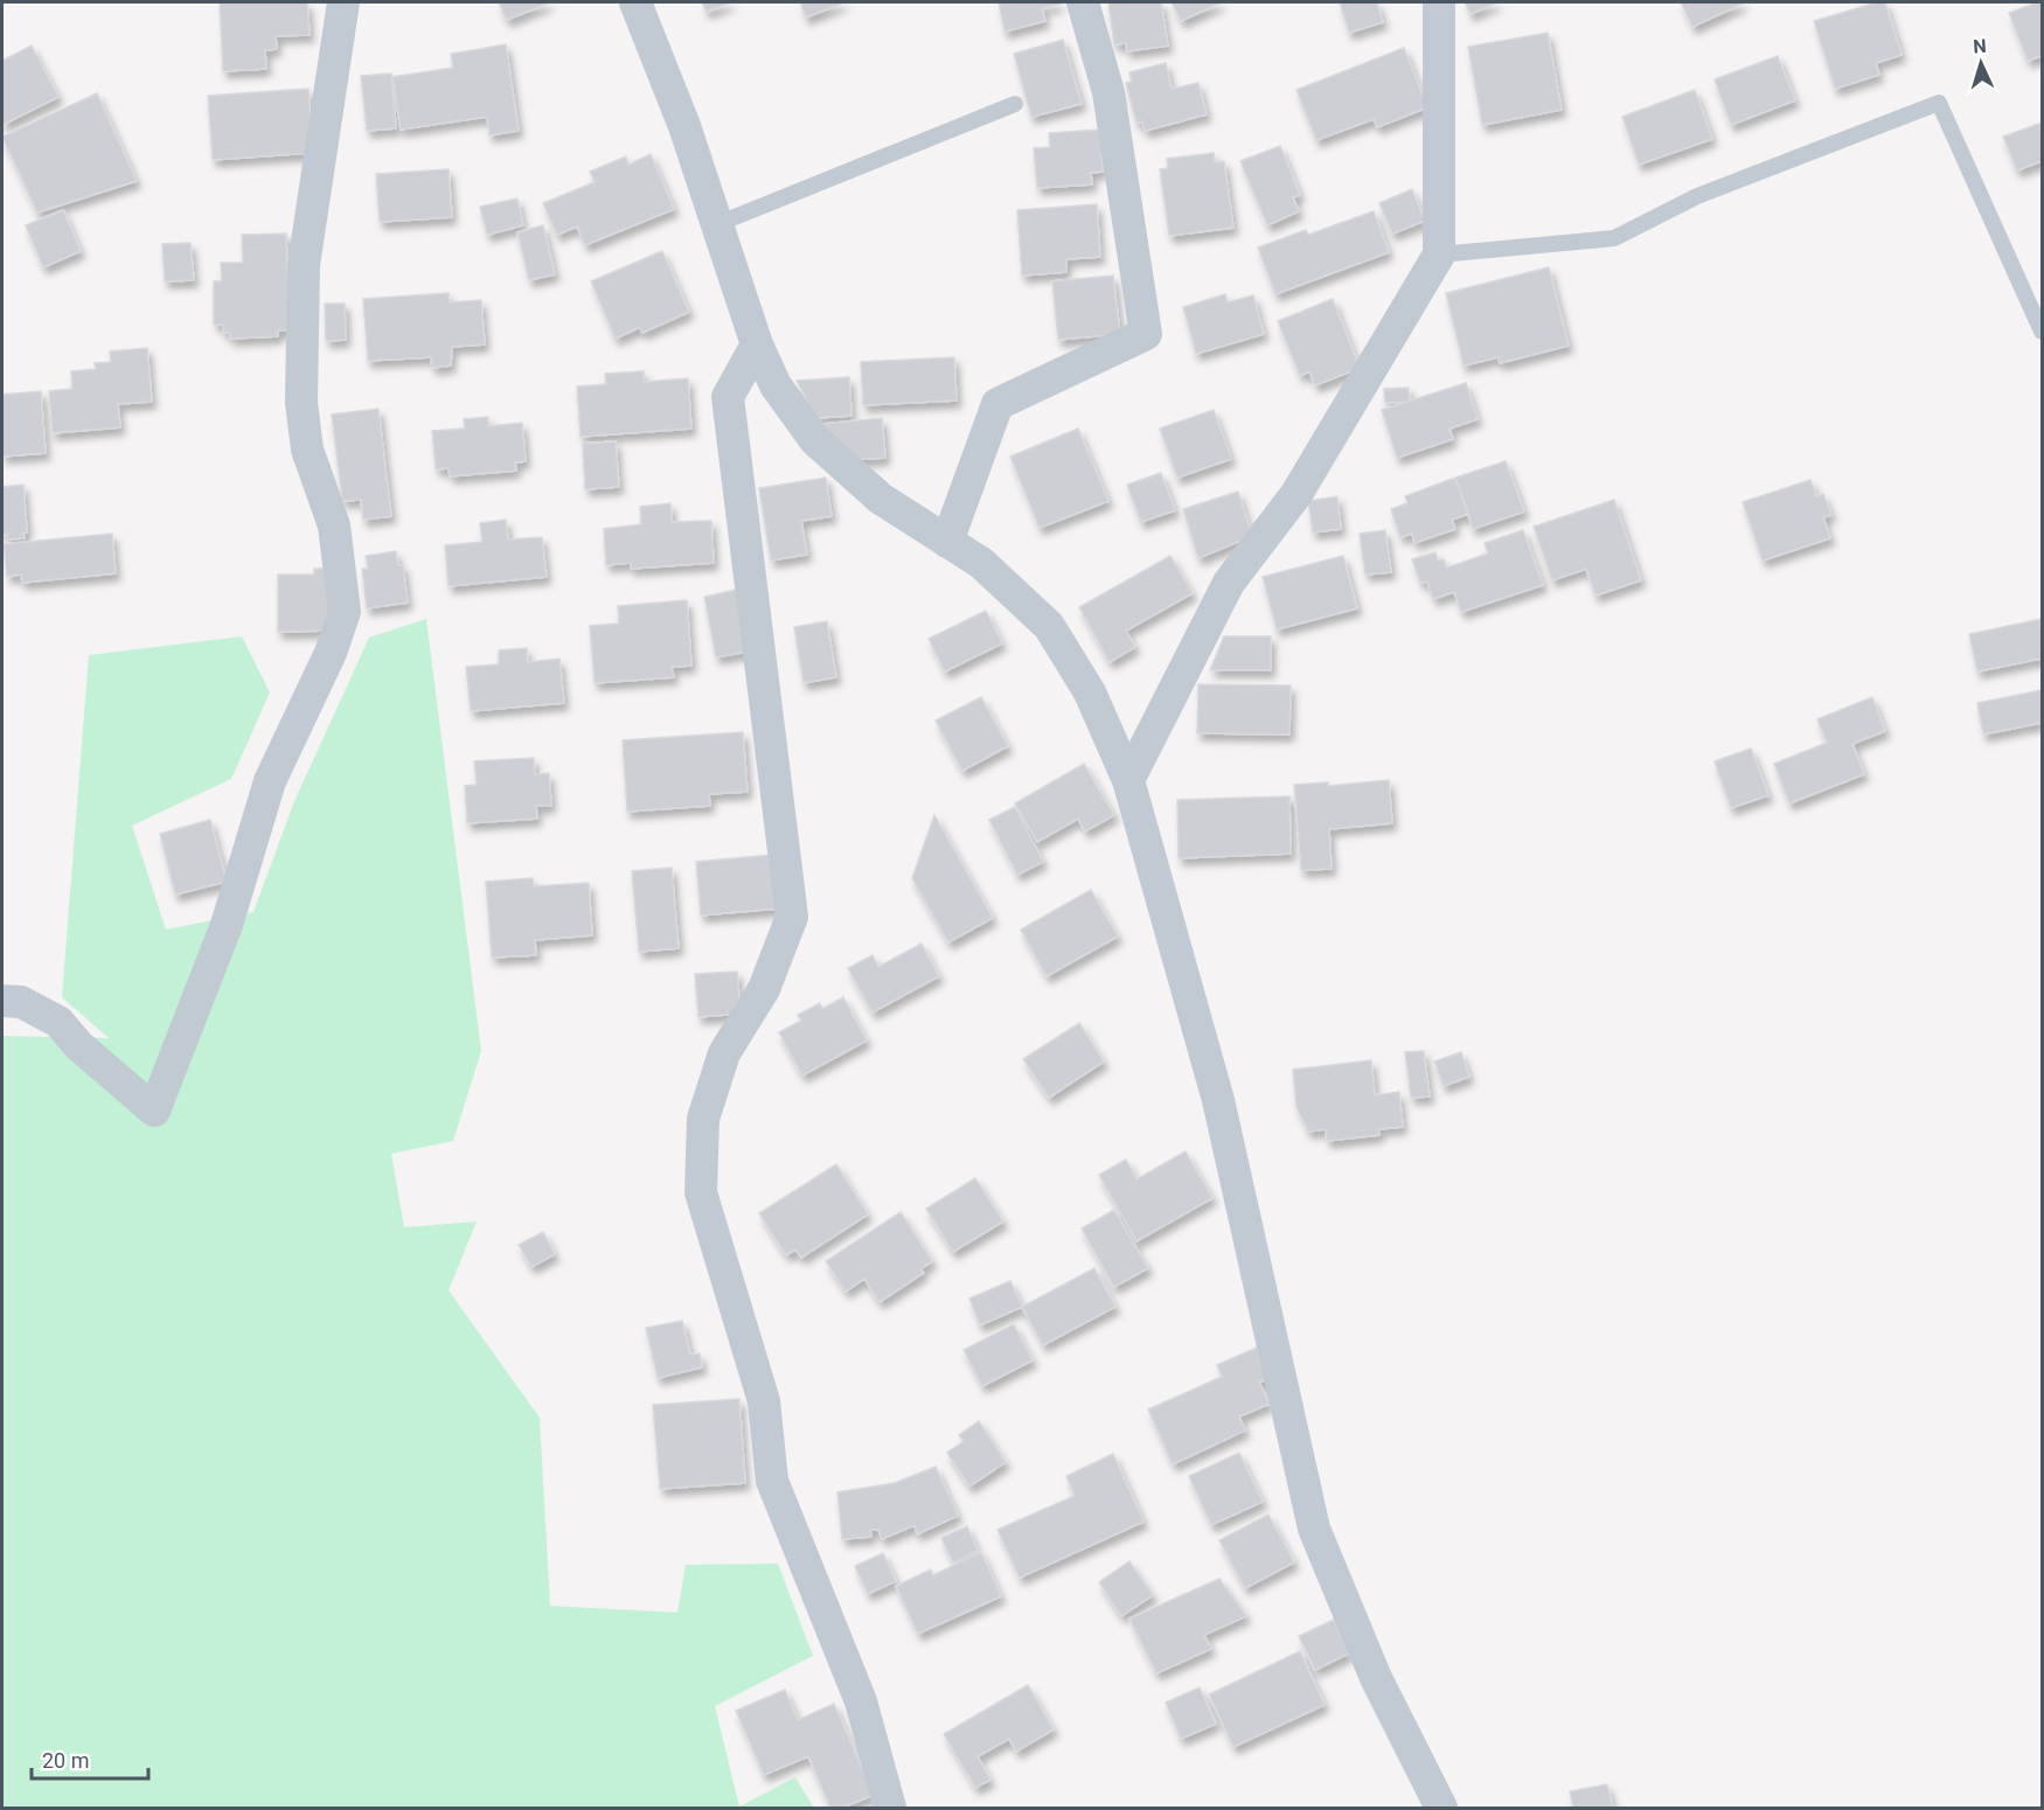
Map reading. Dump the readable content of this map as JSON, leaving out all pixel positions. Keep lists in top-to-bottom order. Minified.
{"scale_bar":"20 m","north":"top"}
